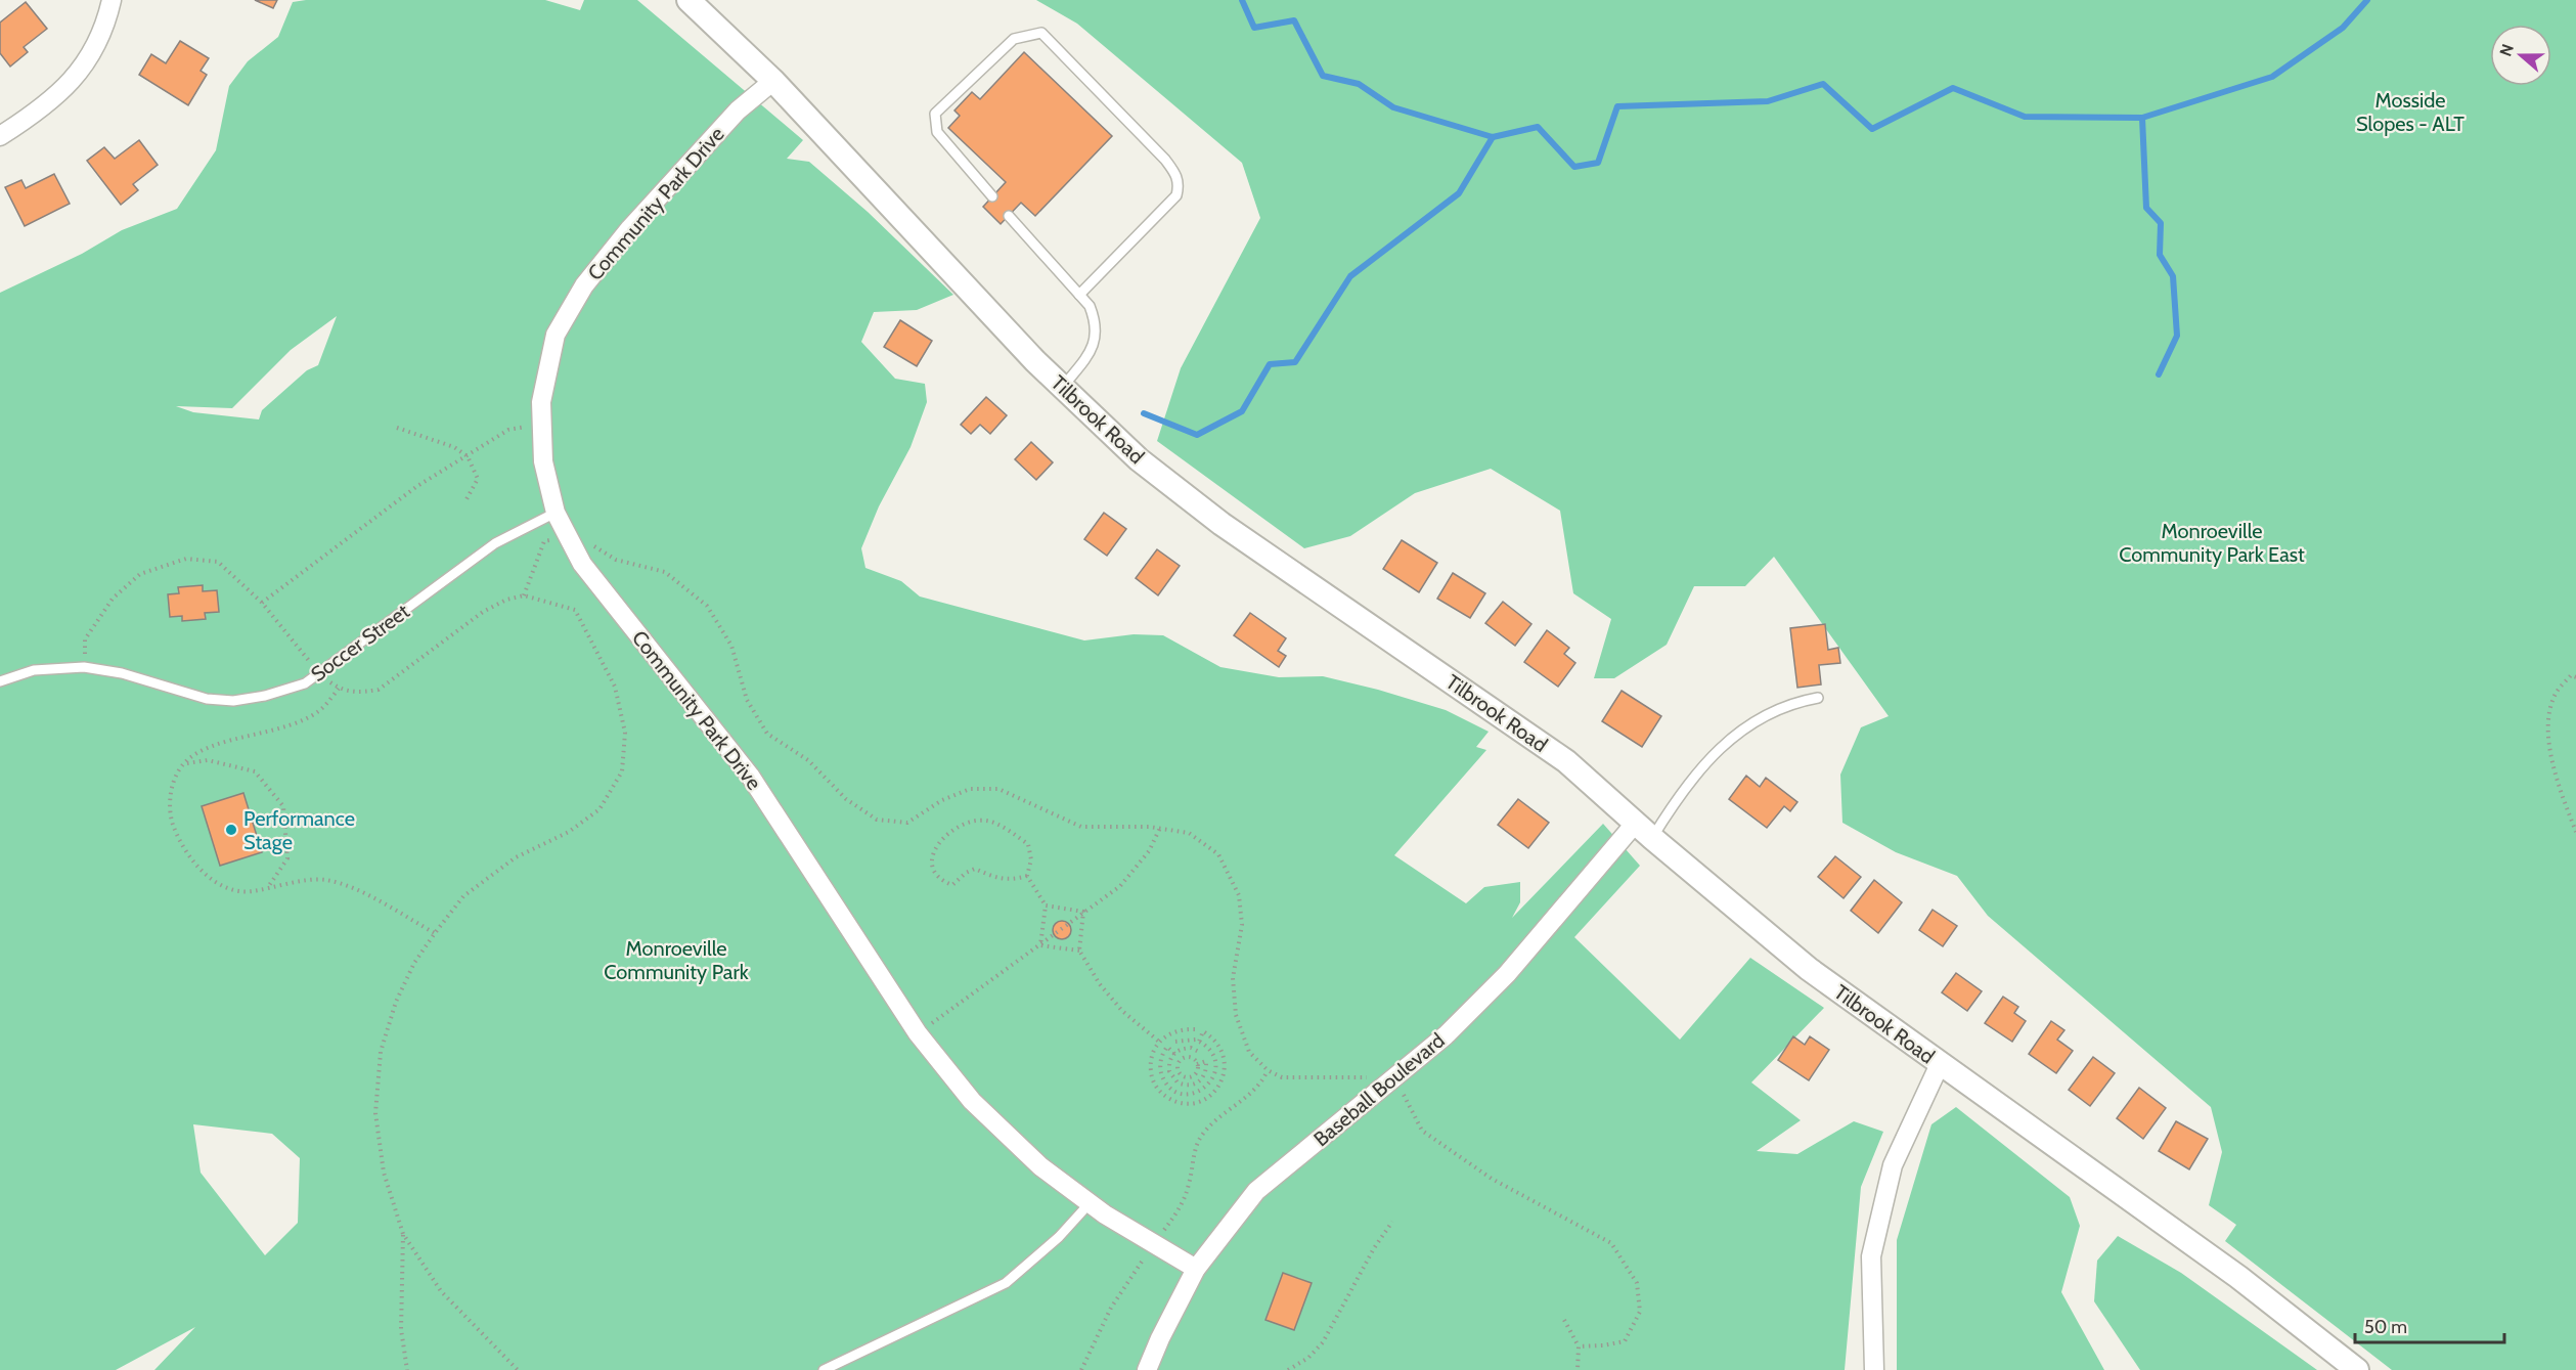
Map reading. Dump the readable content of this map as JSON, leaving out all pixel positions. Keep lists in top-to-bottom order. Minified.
{"streets":{"street":["Community Park Drive","Tilbrook Road","Baseball Boulevard"],"lane":["Soccer Street"]},"crossings":[["Community Park Drive","Tilbrook Road"],["Community Park Drive","Soccer Street"],["Community Park Drive","Baseball Boulevard"],["Tilbrook Road","Baseball Boulevard"]],"parks":["Mosside Slopes - ALT","Monroeville Community Park East","Monroeville Community Park"],"places":["Performance Stage"],"scale_bar":"50 m","north":"left"}
